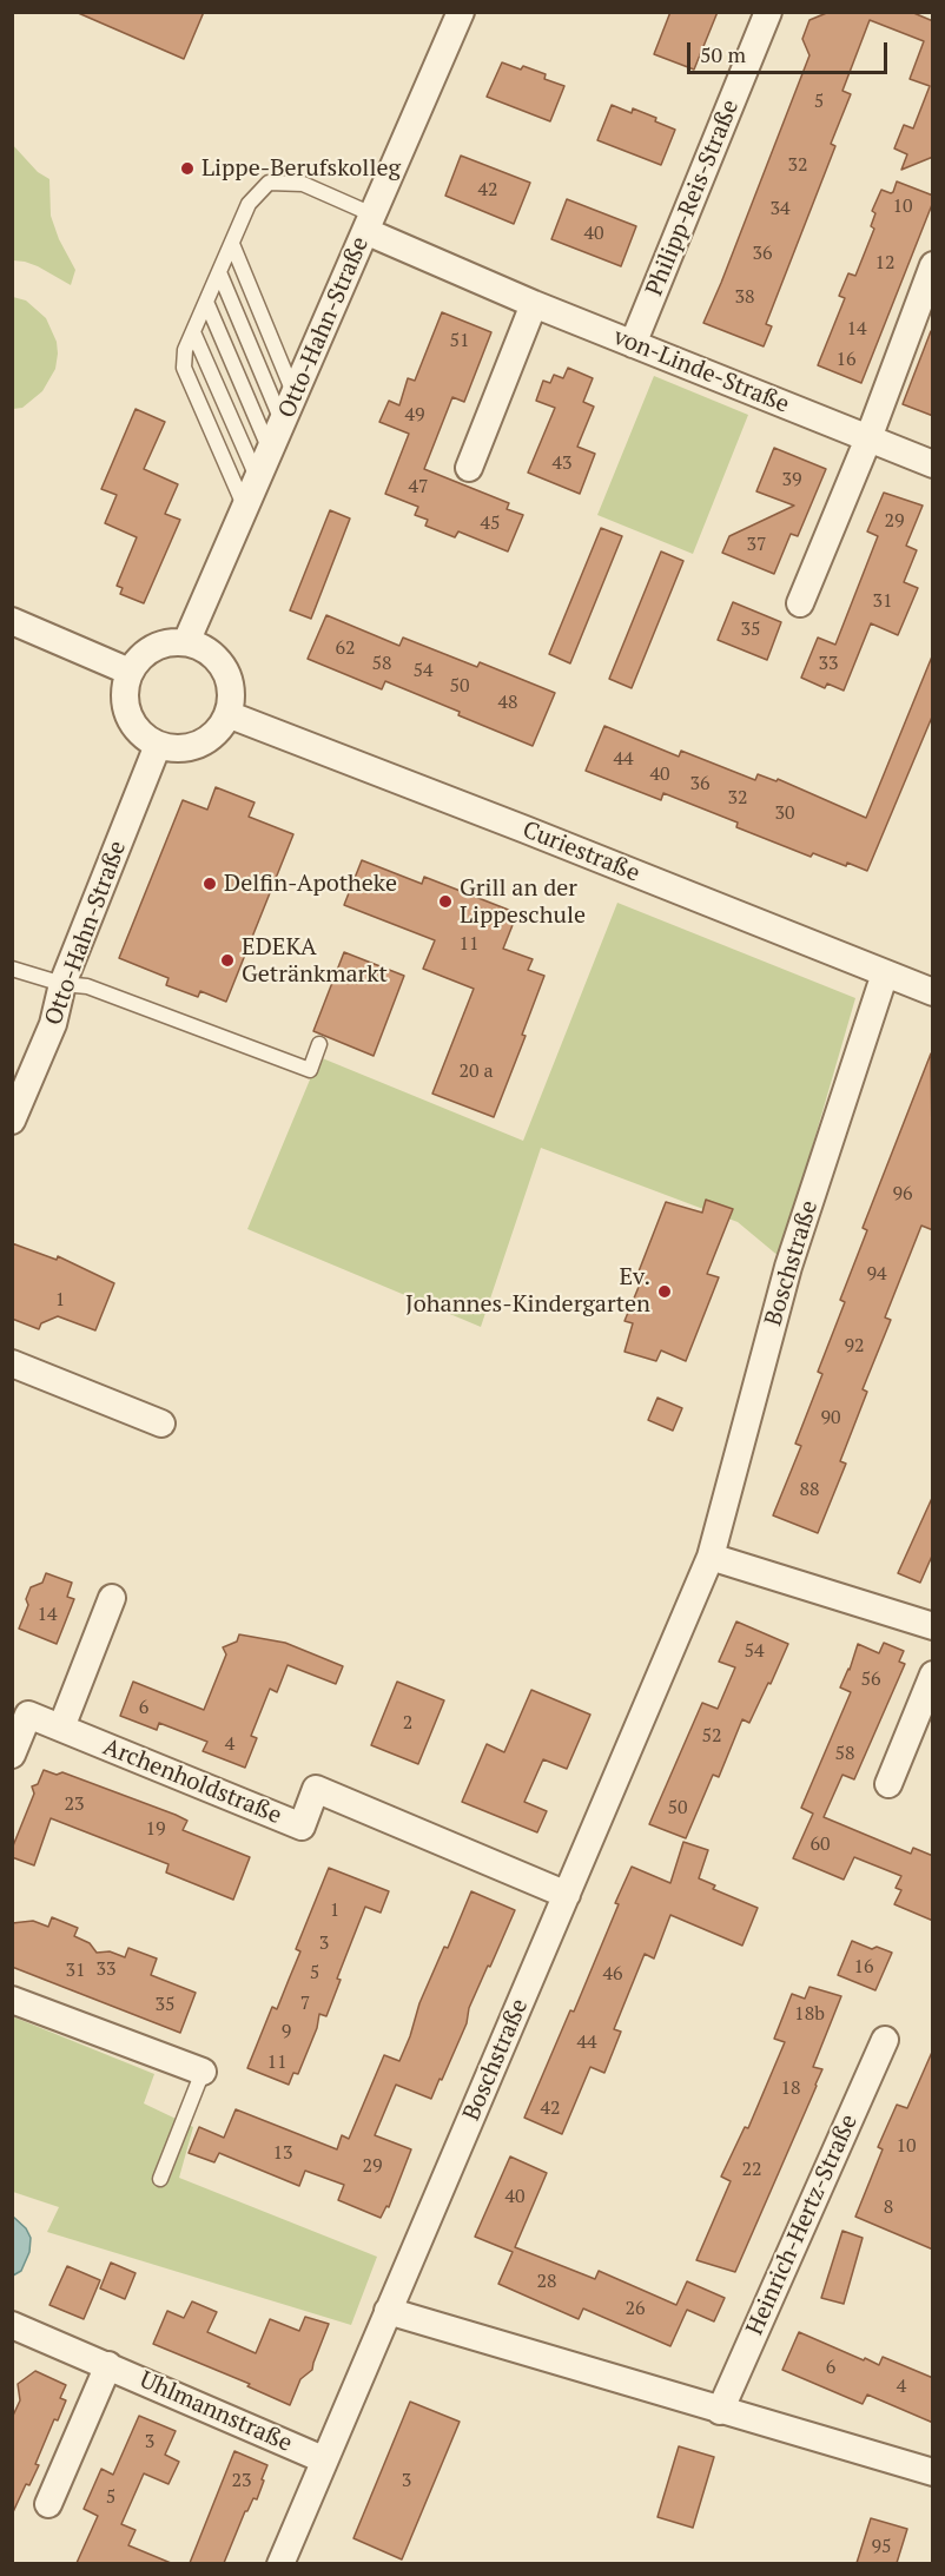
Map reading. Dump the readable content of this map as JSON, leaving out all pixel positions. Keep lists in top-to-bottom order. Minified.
{"streets":{"street":["Philipp-Reis-Straße","Otto-Hahn-Straße","von-Linde-Straße","Curiestraße","Boschstraße","Archenholdstraße","Heinrich-Hertz-Straße","Uhlmannstraße"]},"crossings":[["Philipp-Reis-Straße","von-Linde-Straße"],["Otto-Hahn-Straße","von-Linde-Straße"],["Otto-Hahn-Straße","Curiestraße"],["Curiestraße","Boschstraße"],["Boschstraße","Archenholdstraße"],["Boschstraße","Uhlmannstraße"]],"places":["Lippe-Berufskolleg","Delfin-Apotheke","Grill an der Lippeschule","EDEKA Getränkmarkt","Ev. Johannes-Kindergarten"],"house_numbers":["5","32","42","10","34","40","36","12","38","14","51","16","49","43","39","47","29","45","37","31","35","62","58","33","54","50","48","44","40","36","32","30","11","20 a","96","94","1","92","90","88","14","54","56","6","2","52","4","58","23","50","19","60","1","3","16","33","31","5","46","7","35","18b","9","44","11","18","42","10","13","29","22","40","8","28","26","6","4","3","23","3","5","95"],"scale_bar":"50 m"}
